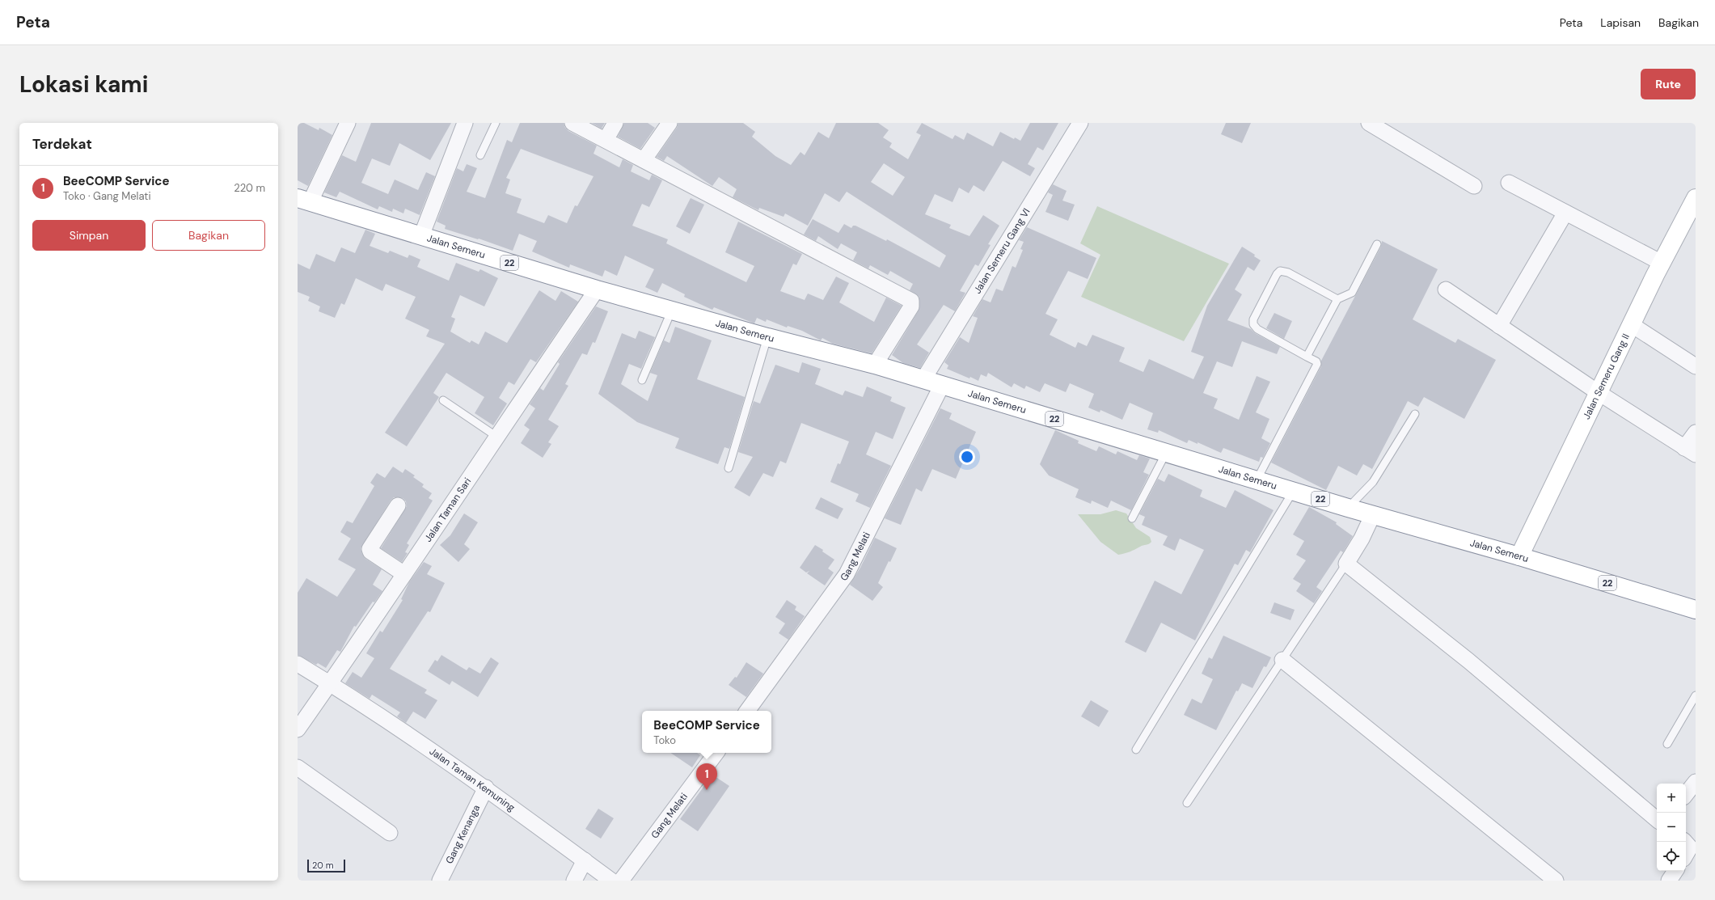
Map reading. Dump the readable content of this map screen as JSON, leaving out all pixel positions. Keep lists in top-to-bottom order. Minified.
{"streets":{"main road":["Jalan Semeru","22","Jalan Semeru Gang II"],"street":["Jalan Semeru Gang VI","Jalan Taman Sari","Gang Melati","Jalan Taman Kemuning","Gang Kenanga"]},"crossings":[["Jalan Semeru","Jalan Semeru Gang VI"],["Jalan Semeru","Jalan Semeru Gang II"],["Jalan Semeru","Jalan Taman Sari"],["Jalan Semeru","Gang Melati"],["Jalan Taman Sari","Jalan Taman Kemuning"],["Jalan Taman Kemuning","Gang Kenanga"]],"scale_bar":"20 m","page":{"header":"Peta","nav":["Peta","Lapisan","Bagikan"],"buttons":["Rute",["Simpan","Bagikan"]],"title":"Lokasi kami","heading":"Terdekat","list":[{"mark":"1","name":"BeeCOMP Service","note":"Toko · Gang Melati","value":"220 m"}],"popup":["BeeCOMP Service","Toko"],"pins":"1","map_buttons":["+","−"],"scale":"20 m"}}
